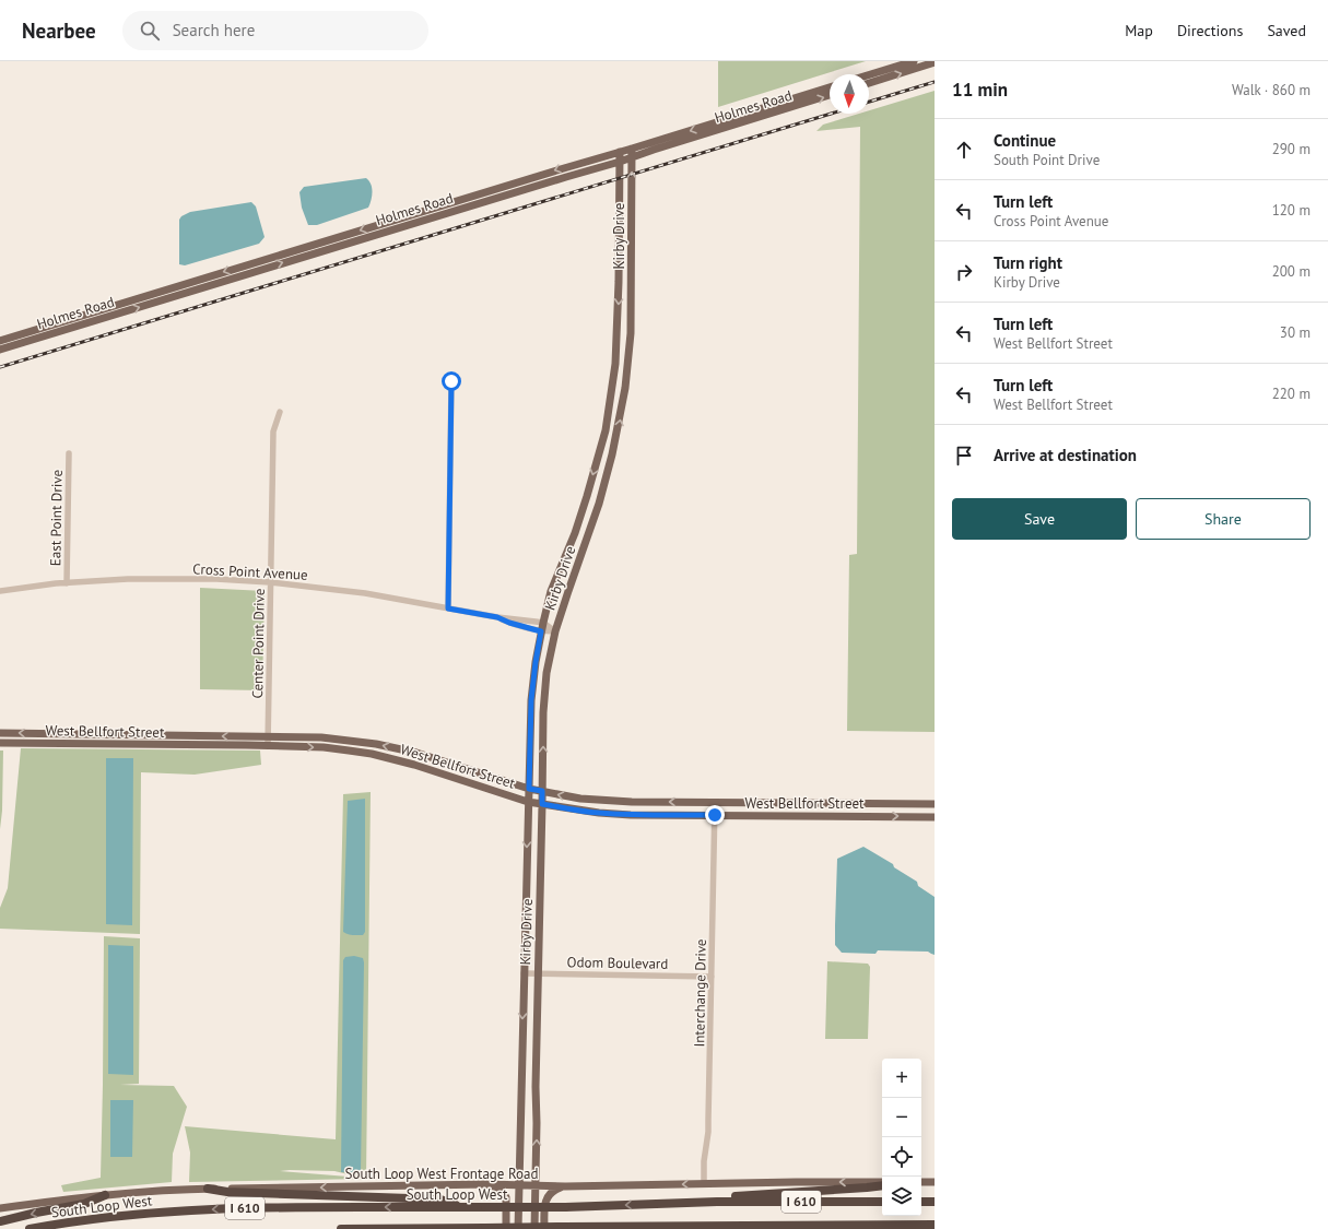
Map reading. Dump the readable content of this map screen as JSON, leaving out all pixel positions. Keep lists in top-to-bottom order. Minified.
{"streets":{"highway":["South Loop West","I 610"],"main road":["Holmes Road","Kirby Drive","West Bellfort Street","South Loop West Frontage Road"],"street":["East Point Drive","Cross Point Avenue","Center Point Drive","Odom Boulevard","Interchange Drive"]},"crossings":[["Holmes Road","Kirby Drive"],["Kirby Drive","Cross Point Avenue"],["Kirby Drive","West Bellfort Street"],["Kirby Drive","Odom Boulevard"],["Kirby Drive","South Loop West Frontage Road"],["East Point Drive","Cross Point Avenue"],["Cross Point Avenue","Center Point Drive"],["Center Point Drive","West Bellfort Street"],["West Bellfort Street","Interchange Drive"],["Odom Boulevard","Interchange Drive"],["Interchange Drive","South Loop West Frontage Road"]],"one_way":["South Loop West Frontage Road"],"north":"bottom","page":{"header":"Nearbee","search":"Search here","nav":["Map","Directions","Saved"],"heading":["11 min","Walk · 860 m"],"list":[["Continue","South Point Drive","290 m"],["Turn left","Cross Point Avenue","120 m"],["Turn right","Kirby Drive","200 m"],["Turn left","West Bellfort Street","30 m"],["Turn left","West Bellfort Street","220 m"],"Arrive at destination"],"buttons":["Save","Share"],"map_buttons":["+","−"]}}
